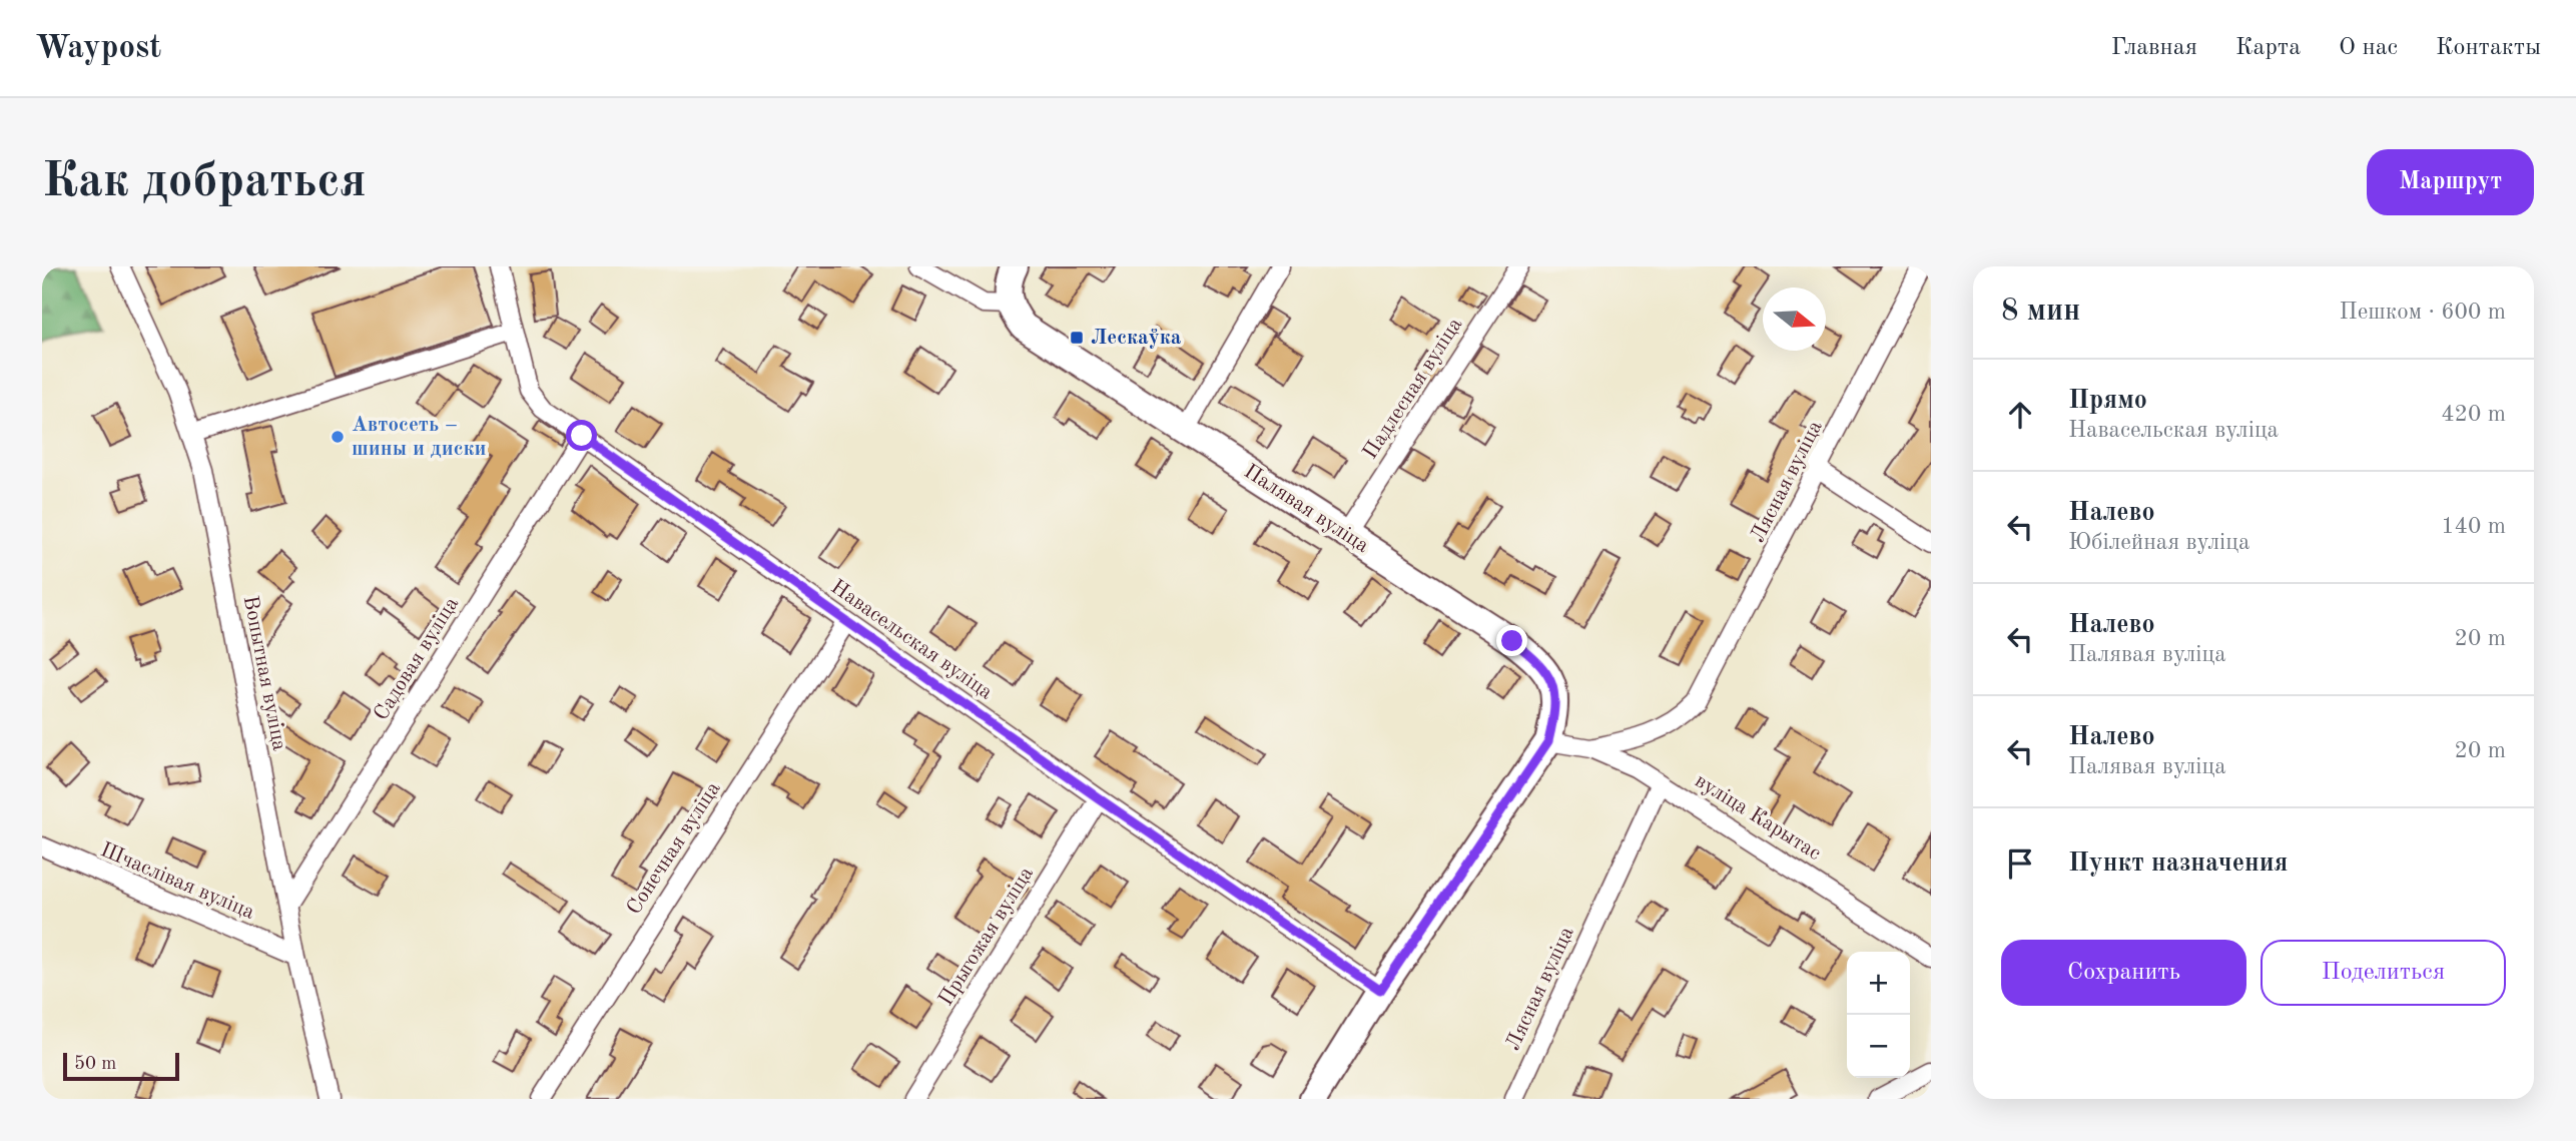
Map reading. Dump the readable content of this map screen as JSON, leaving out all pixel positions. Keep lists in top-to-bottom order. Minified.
{"streets":{"main road":["Палявая вуліца"],"street":["Падлесная вуліца","Лясная вуліца","Навасельская вуліца","Садовая вуліца","Вопытная вуліца","вуліца Карытас","Сонечная вуліца","Шчаслівая вуліца","Прыгожая вуліца"]},"crossings":[["Падлесная вуліца","Палявая вуліца"],["Лясная вуліца","вуліца Карытас"],["Палявая вуліца","вуліца Карытас"],["Навасельская вуліца","Садовая вуліца"],["Навасельская вуліца","Сонечная вуліца"],["Навасельская вуліца","Прыгожая вуліца"],["Садовая вуліца","Вопытная вуліца"],["Вопытная вуліца","Шчаслівая вуліца"]],"places":{"transit":["Лескаўка"],"other":["Автосеть – шины и диски"]},"scale_bar":"50 m","north":"right","page":{"header":"Waypost","nav":["Главная","Карта","О нас","Контакты"],"buttons":["Маршрут",["Сохранить","Поделиться"]],"title":"Как добраться","heading":["8 мин","Пешком · 600 m"],"list":[["Прямо","Навасельская вуліца","420 m"],["Налево","Юбілейная вуліца","140 m"],["Налево","Палявая вуліца","20 m"],["Налево","Палявая вуліца","20 m"],"Пункт назначения"],"map_buttons":["+","−"],"scale":"50 m"}}
